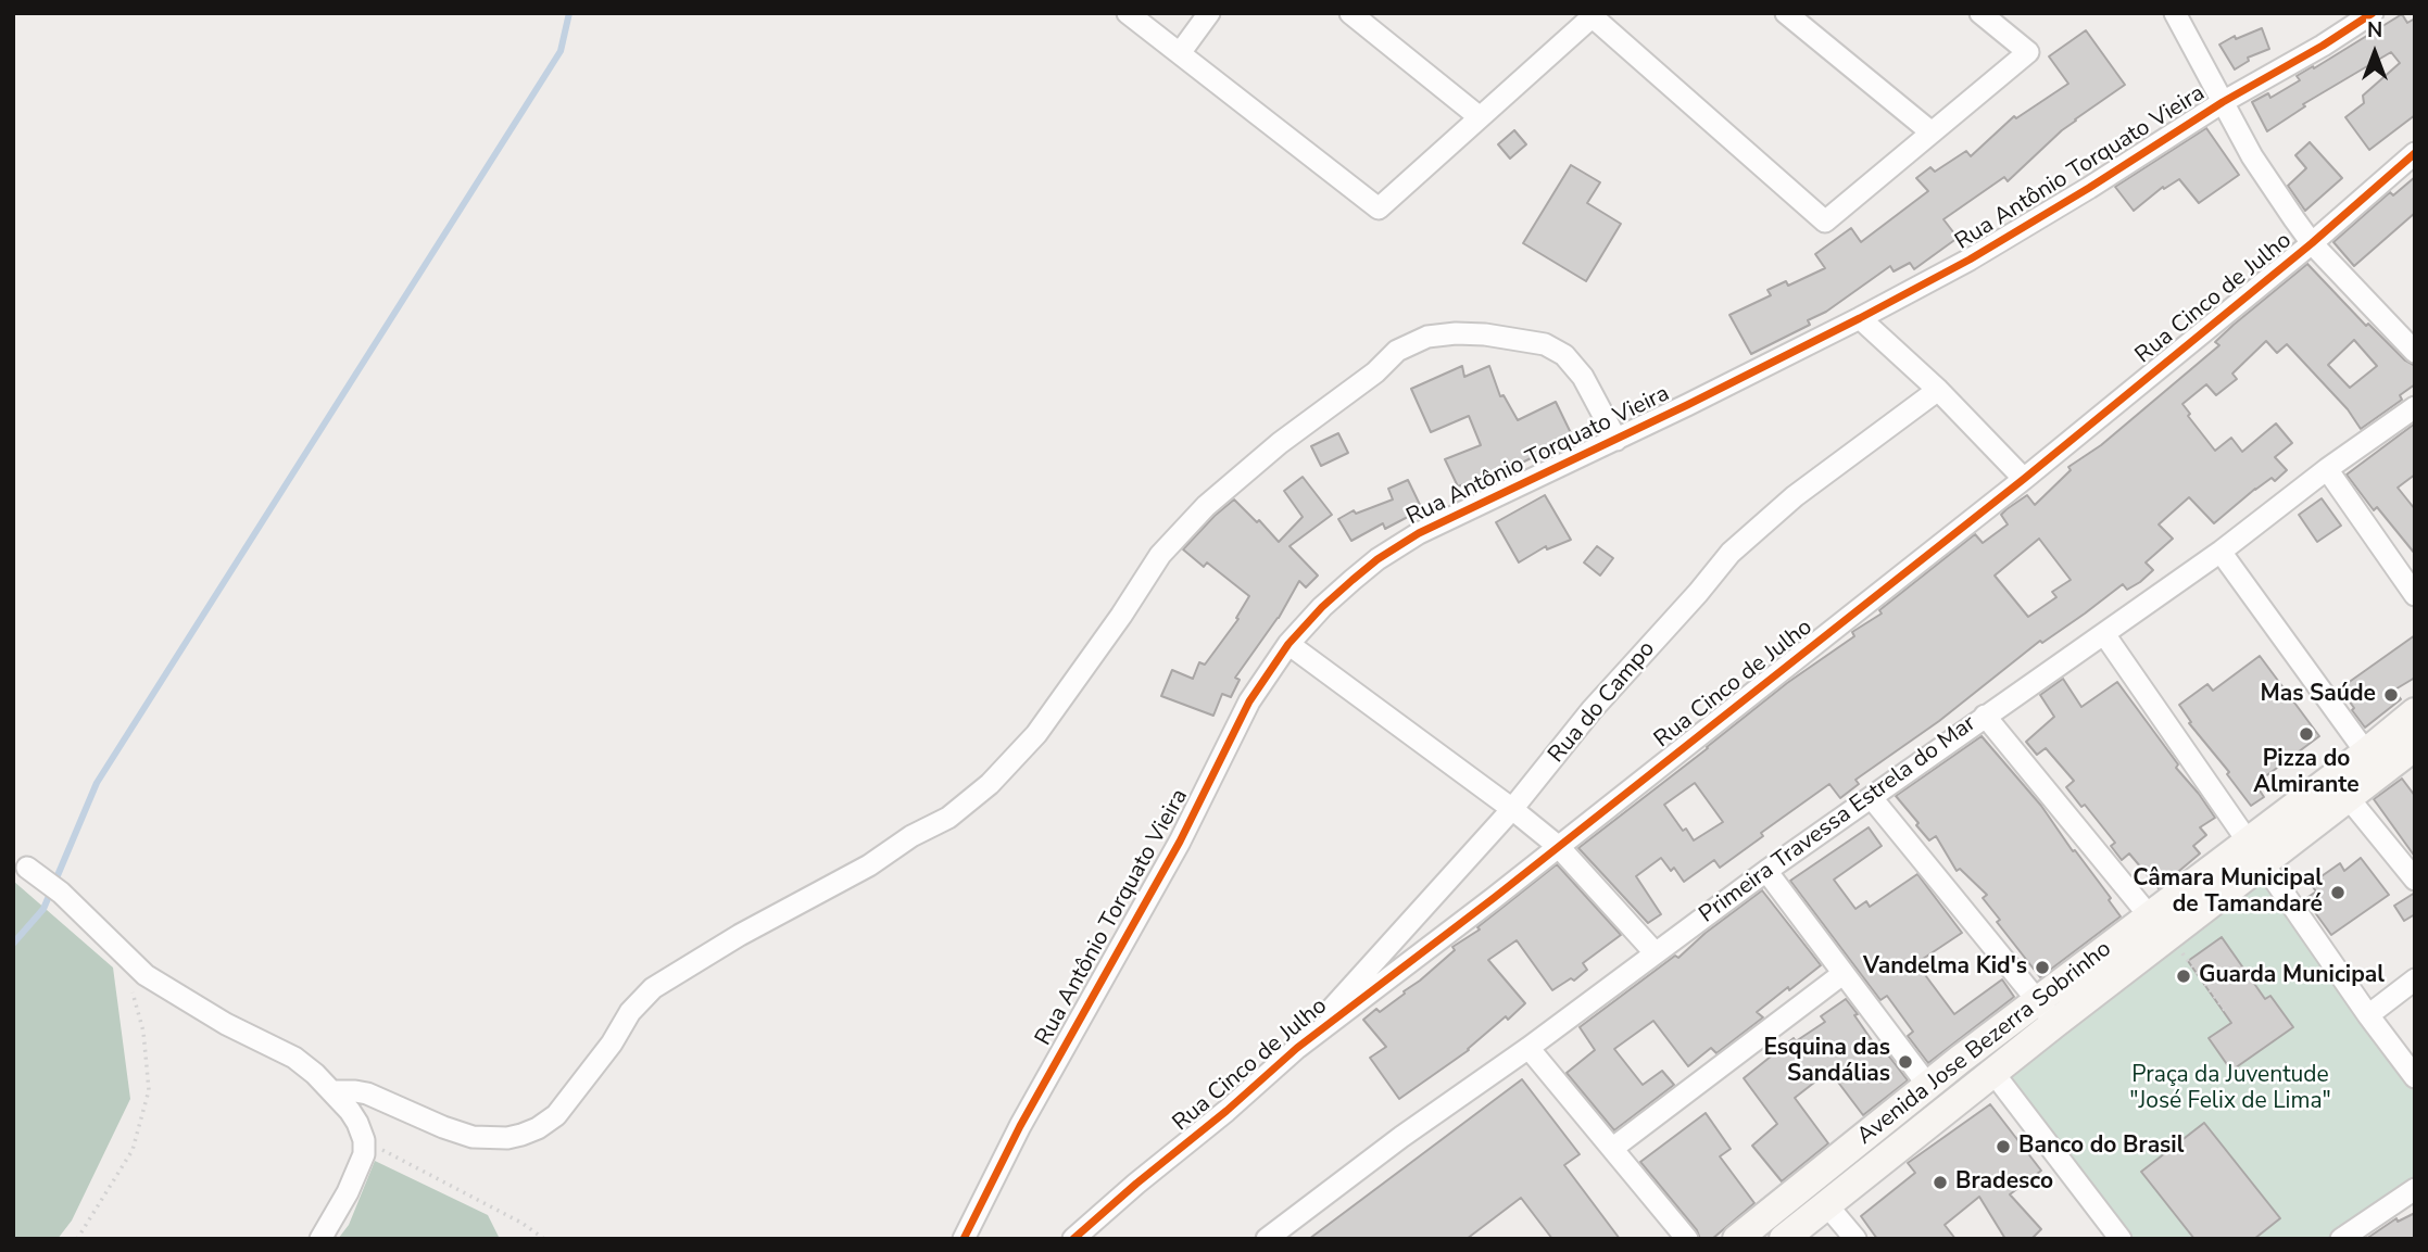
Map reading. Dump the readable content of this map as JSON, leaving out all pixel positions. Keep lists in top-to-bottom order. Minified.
{"streets":{"main road":["Avenida Jose Bezerra Sobrinho"],"street":["Rua Antônio Torquato Vieira","Rua Cinco de Julho","Rua do Campo","Primeira Travessa Estrela do Mar"]},"crossings":[["Rua Cinco de Julho","Rua do Campo"]],"parks":["Praça da Juventude \"José Felix de Lima\""],"places":["Mas Saúde","Pizza do Almirante","Câmara Municipal de Tamandaré","Vandelma Kid's","Guarda Municipal","Esquina das Sandálias","Banco do Brasil","Bradesco"],"north":"top"}
